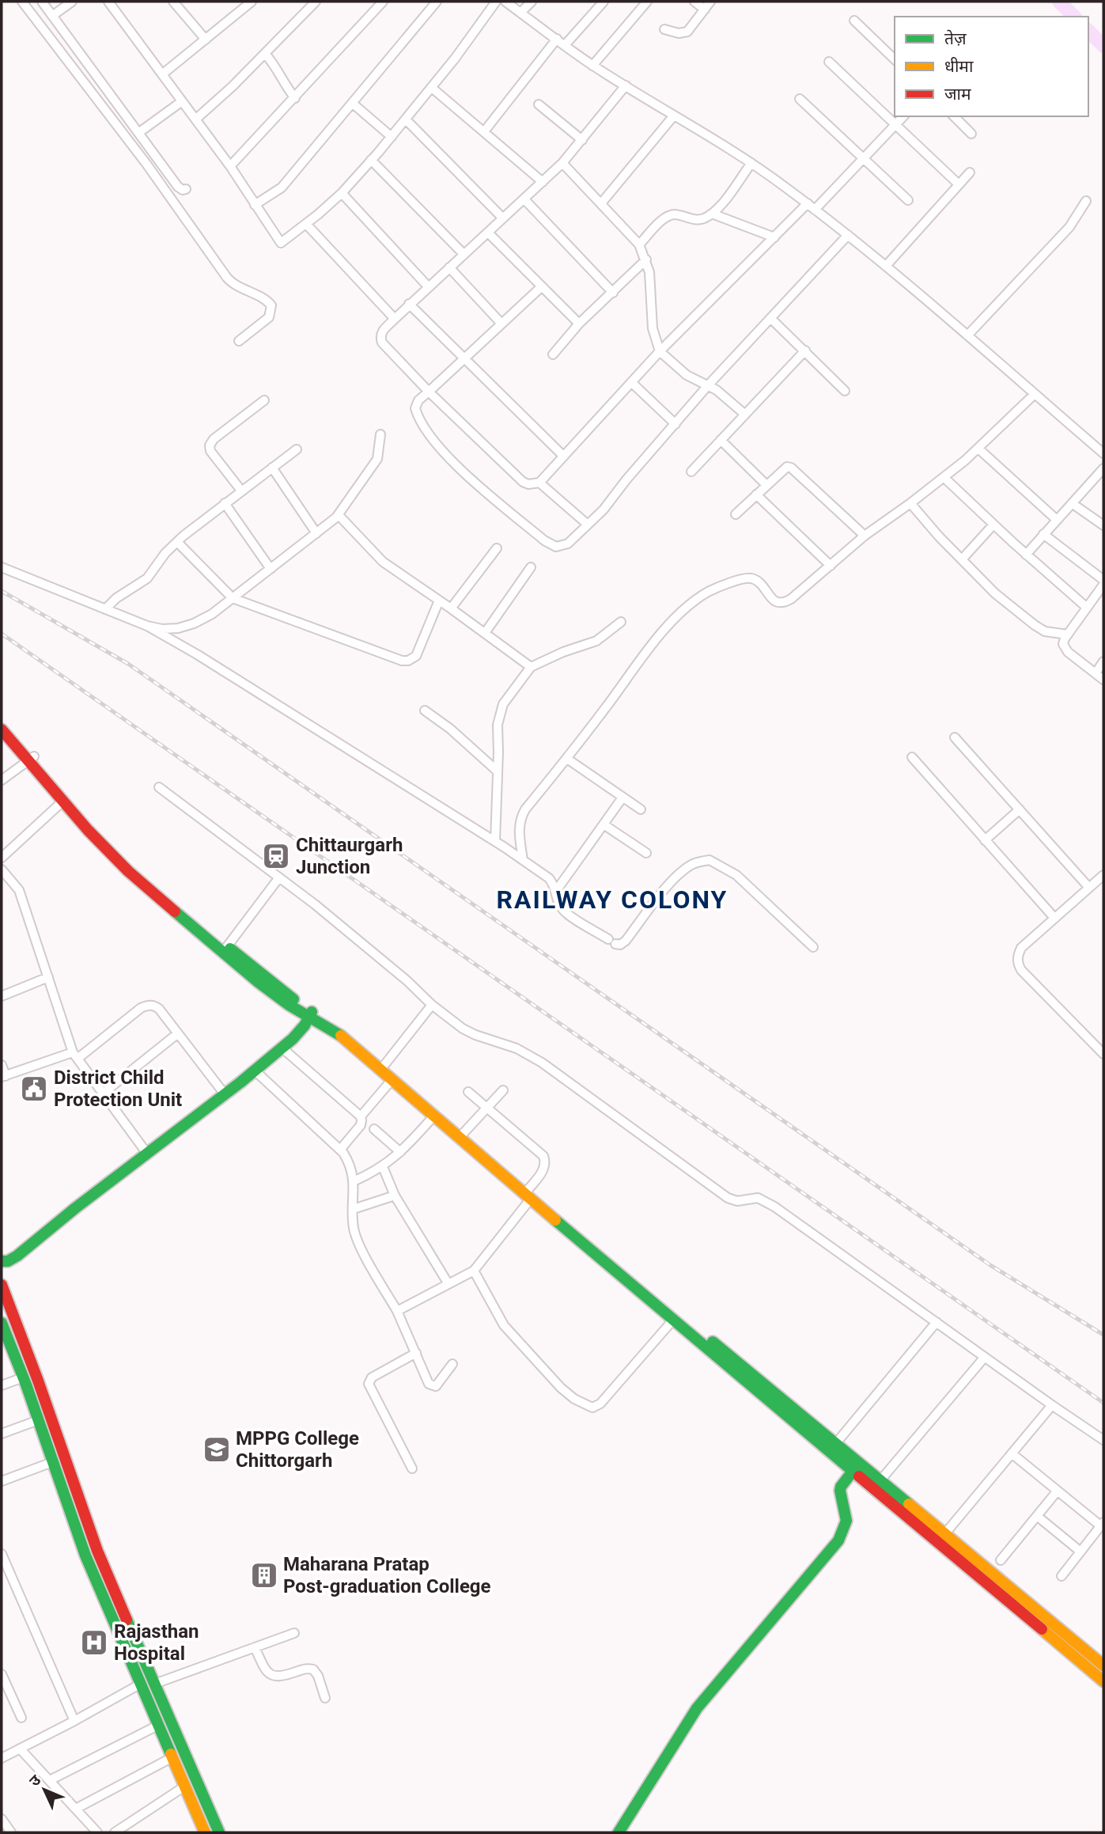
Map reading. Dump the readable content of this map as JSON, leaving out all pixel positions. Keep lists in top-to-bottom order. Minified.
{"districts":["RAILWAY COLONY"],"places":{"station":["Chittaurgarh Junction"],"public building":["District Child Protection Unit"],"school or university":["MPPG College Chittorgarh"],"building":["Maharana Pratap Post-graduation College"],"hospital":["Rajasthan Hospital"]},"legend":["तेज़","धीमा","जाम"],"north":"top left"}
